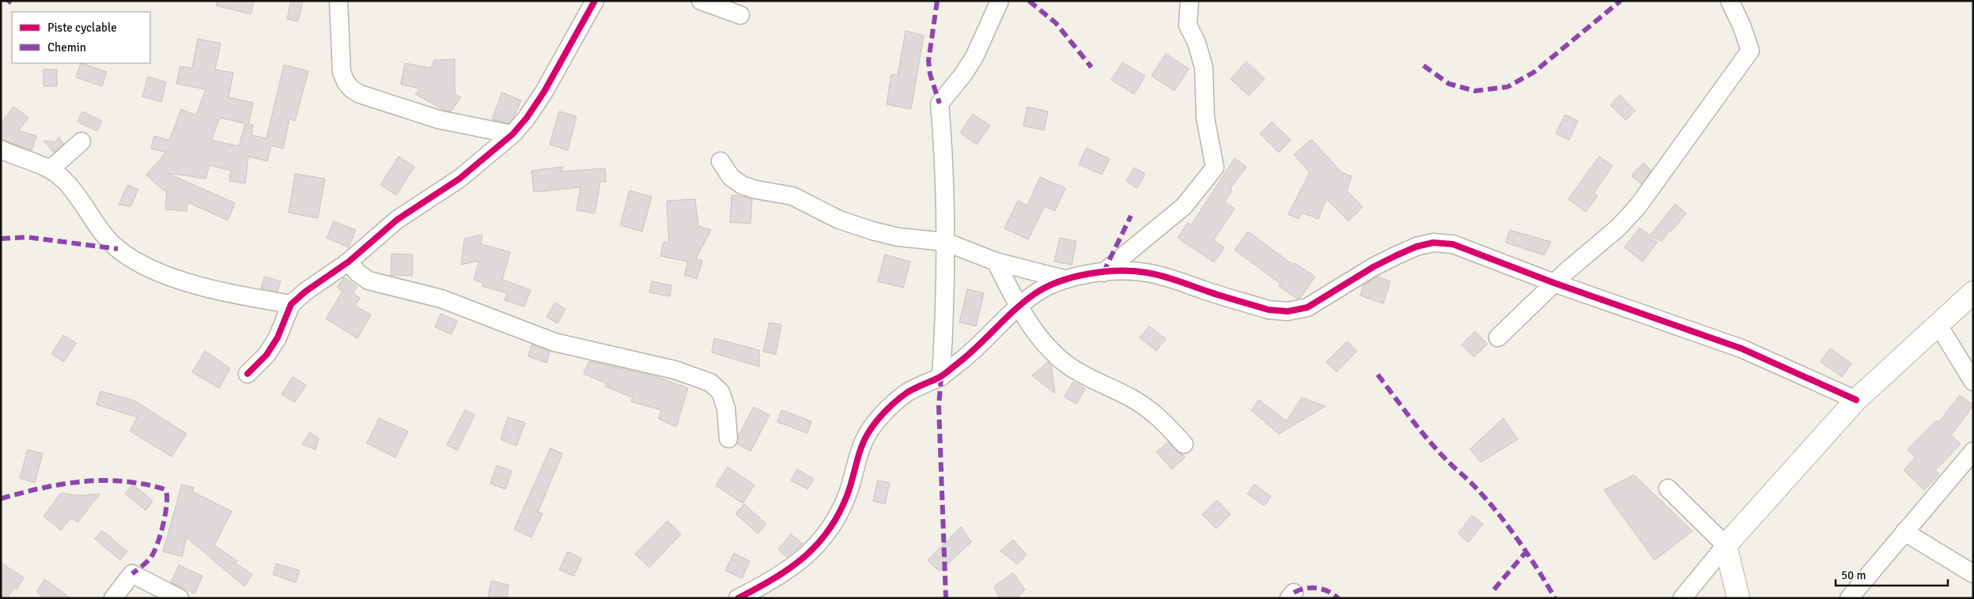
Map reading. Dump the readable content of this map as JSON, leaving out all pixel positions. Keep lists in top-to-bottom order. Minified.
{"legend":["Piste cyclable","Chemin"],"scale_bar":"50 m"}
